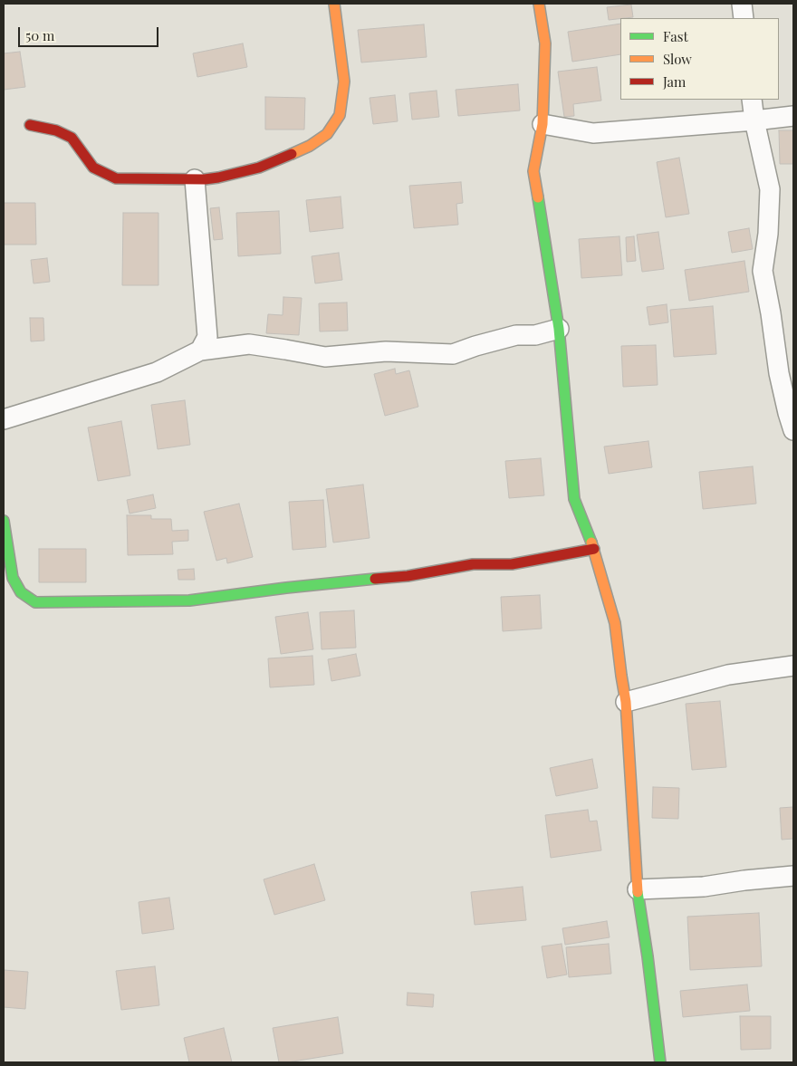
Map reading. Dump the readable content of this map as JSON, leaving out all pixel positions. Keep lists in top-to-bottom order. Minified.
{"legend":["Fast","Slow","Jam"],"scale_bar":"50 m"}
